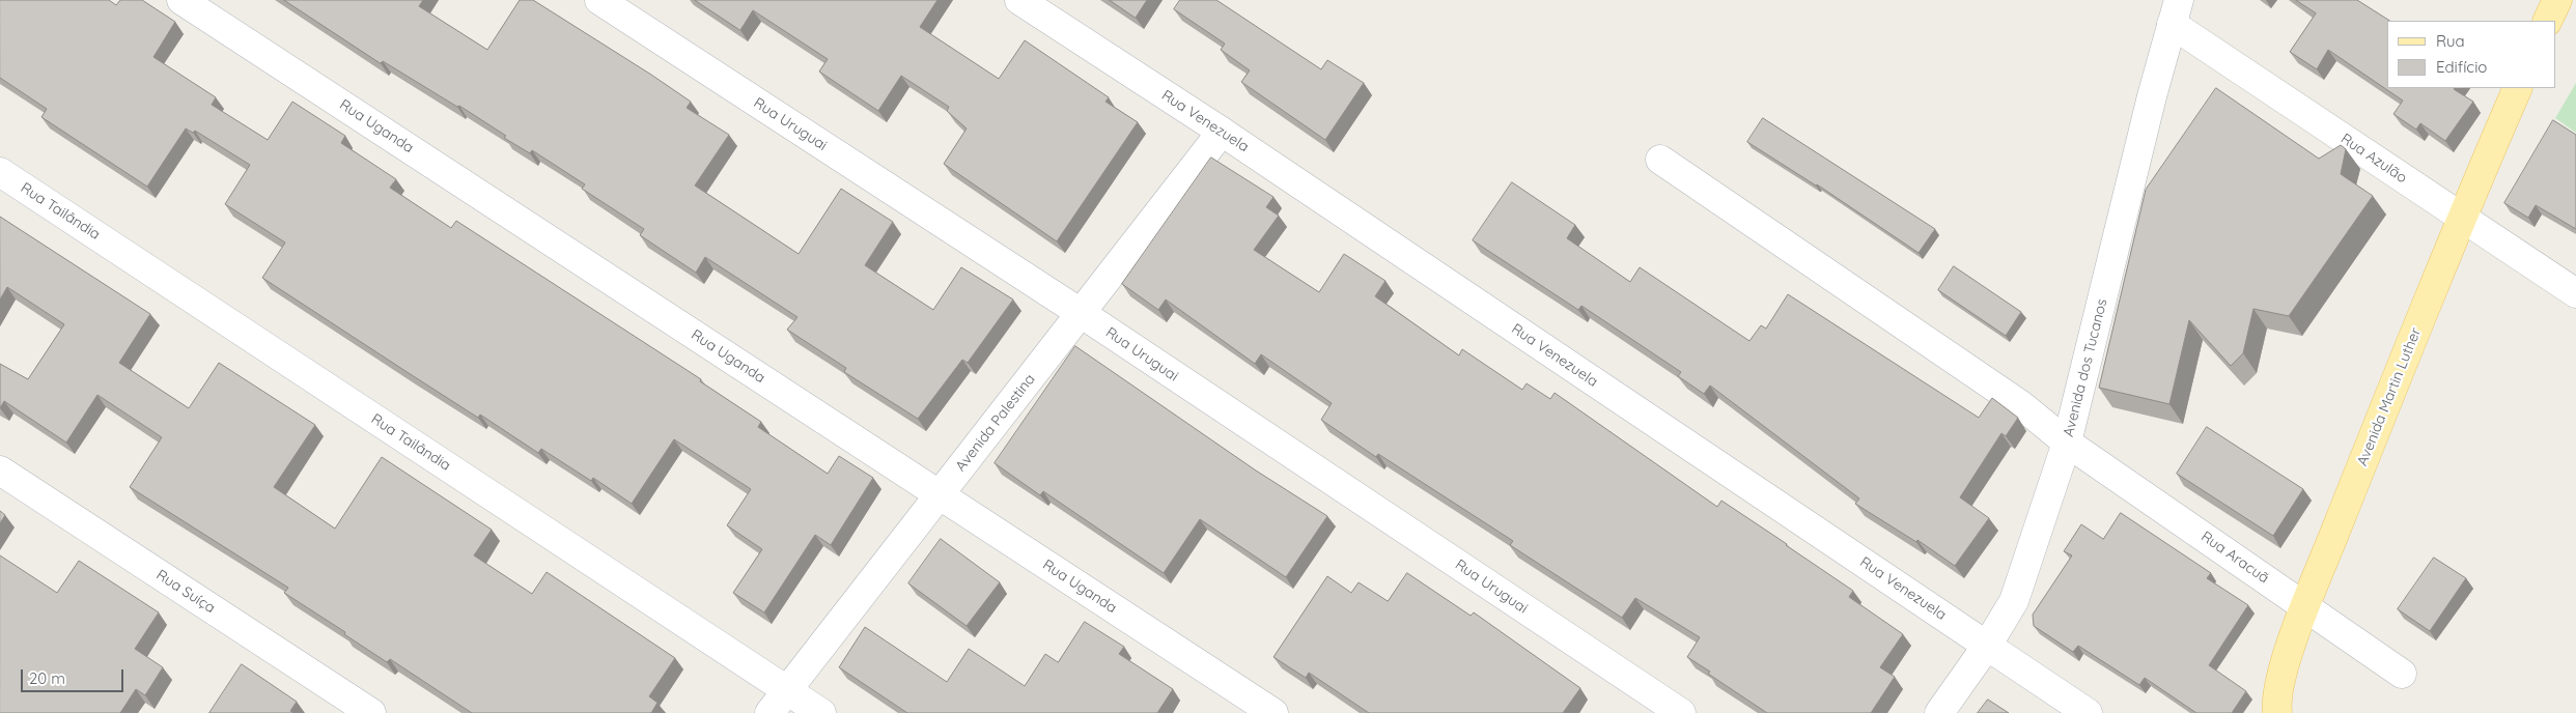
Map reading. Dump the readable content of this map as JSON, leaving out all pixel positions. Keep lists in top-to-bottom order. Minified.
{"streets":{"main road":["Avenida Martin Luther"],"street":["Rua Venezuela","Rua Uruguai","Rua Uganda","Rua Azulão","Rua Tailândia","Avenida dos Tucanos","Avenida Palestina","Rua Aracuã","Rua Suíça"]},"crossings":[["Rua Venezuela","Avenida dos Tucanos"],["Rua Venezuela","Avenida Palestina"],["Rua Uruguai","Avenida Palestina"],["Rua Uganda","Avenida Palestina"],["Rua Azulão","Avenida dos Tucanos"],["Rua Azulão","Avenida Martin Luther"],["Rua Tailândia","Avenida Palestina"],["Avenida dos Tucanos","Rua Aracuã"],["Avenida Martin Luther","Rua Aracuã"]],"legend":["Rua","Edifício"],"scale_bar":"20 m"}
